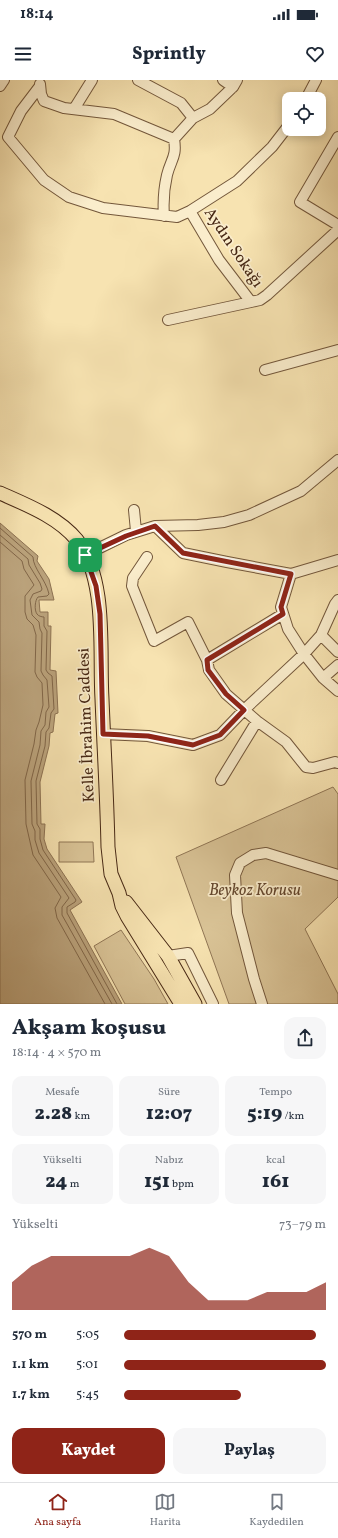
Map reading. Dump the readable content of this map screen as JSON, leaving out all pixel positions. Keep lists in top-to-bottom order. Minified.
{"streets":{"main road":["Kelle İbrahim Caddesi"],"street":["Aydın Sokağı"]},"parks":["Beykoz Korusu"],"page":{"status":"18:14","header":"Sprintly","heading":["Akşam koşusu","18:14 · 4 × 570 m"],"stats":[["Mesafe","2.28 km"],["Süre","12:07"],["Tempo","5:19 /km"],["Yükselti","24 m"],["Nabız","151 bpm"],["kcal","161"]],"chart":["Yükselti","73–79 m"],"list":[{"name":"570 m","note":"5:05"},{"name":"1.1 km","note":"5:01"},{"name":"1.7 km","note":"5:45"}],"buttons":["Kaydet","Paylaş"],"tabs":["Ana sayfa","Harita","Kaydedilen"]}}
